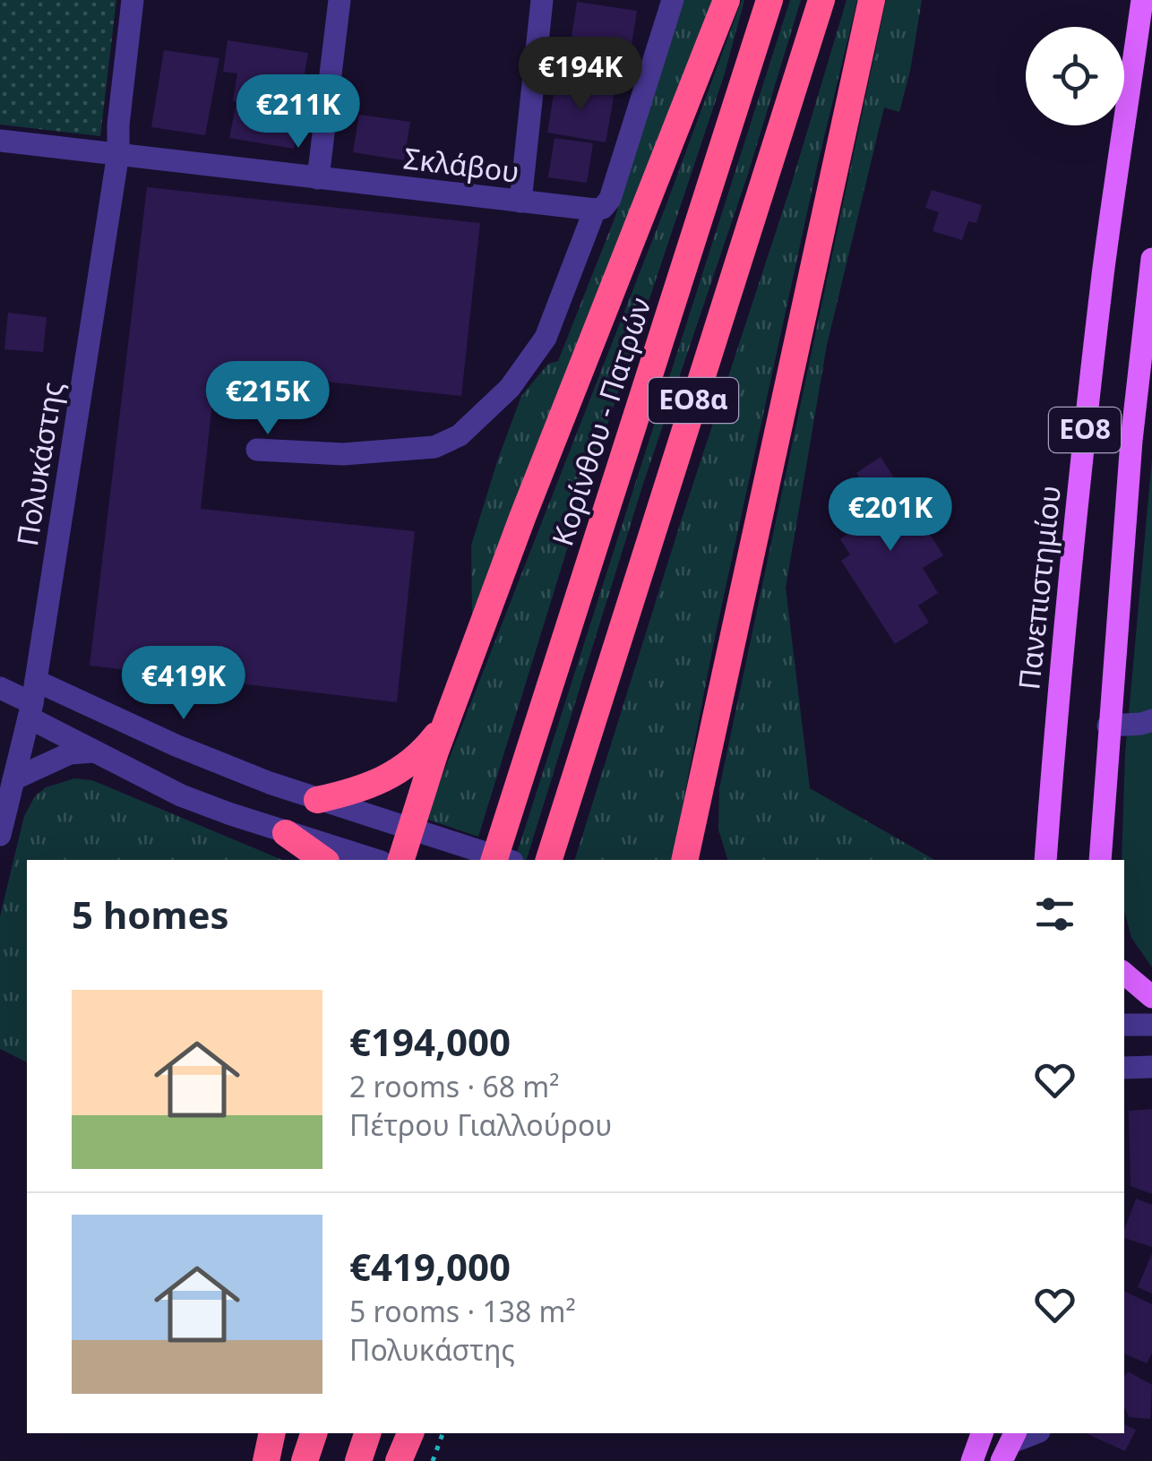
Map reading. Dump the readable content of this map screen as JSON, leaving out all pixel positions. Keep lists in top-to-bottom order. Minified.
{"streets":{"highway":["ΕΟ8α","Κορίνθου - Πατρών"],"main road":["ΕΟ8","Πανεπιστημίου"],"street":["Σκλάβου","Πολυκάστης"]},"crossings":[["Σκλάβου","Πολυκάστης"]],"page":{"price":["€194K","€211K","€215K","€201K","€419K"],"heading":"5 homes","list":[{"name":"€194,000","note":"2 rooms · 68 m² · Πέτρου Γιαλλούρου"},{"name":"€419,000","note":"5 rooms · 138 m² · Πολυκάστης"}]}}
